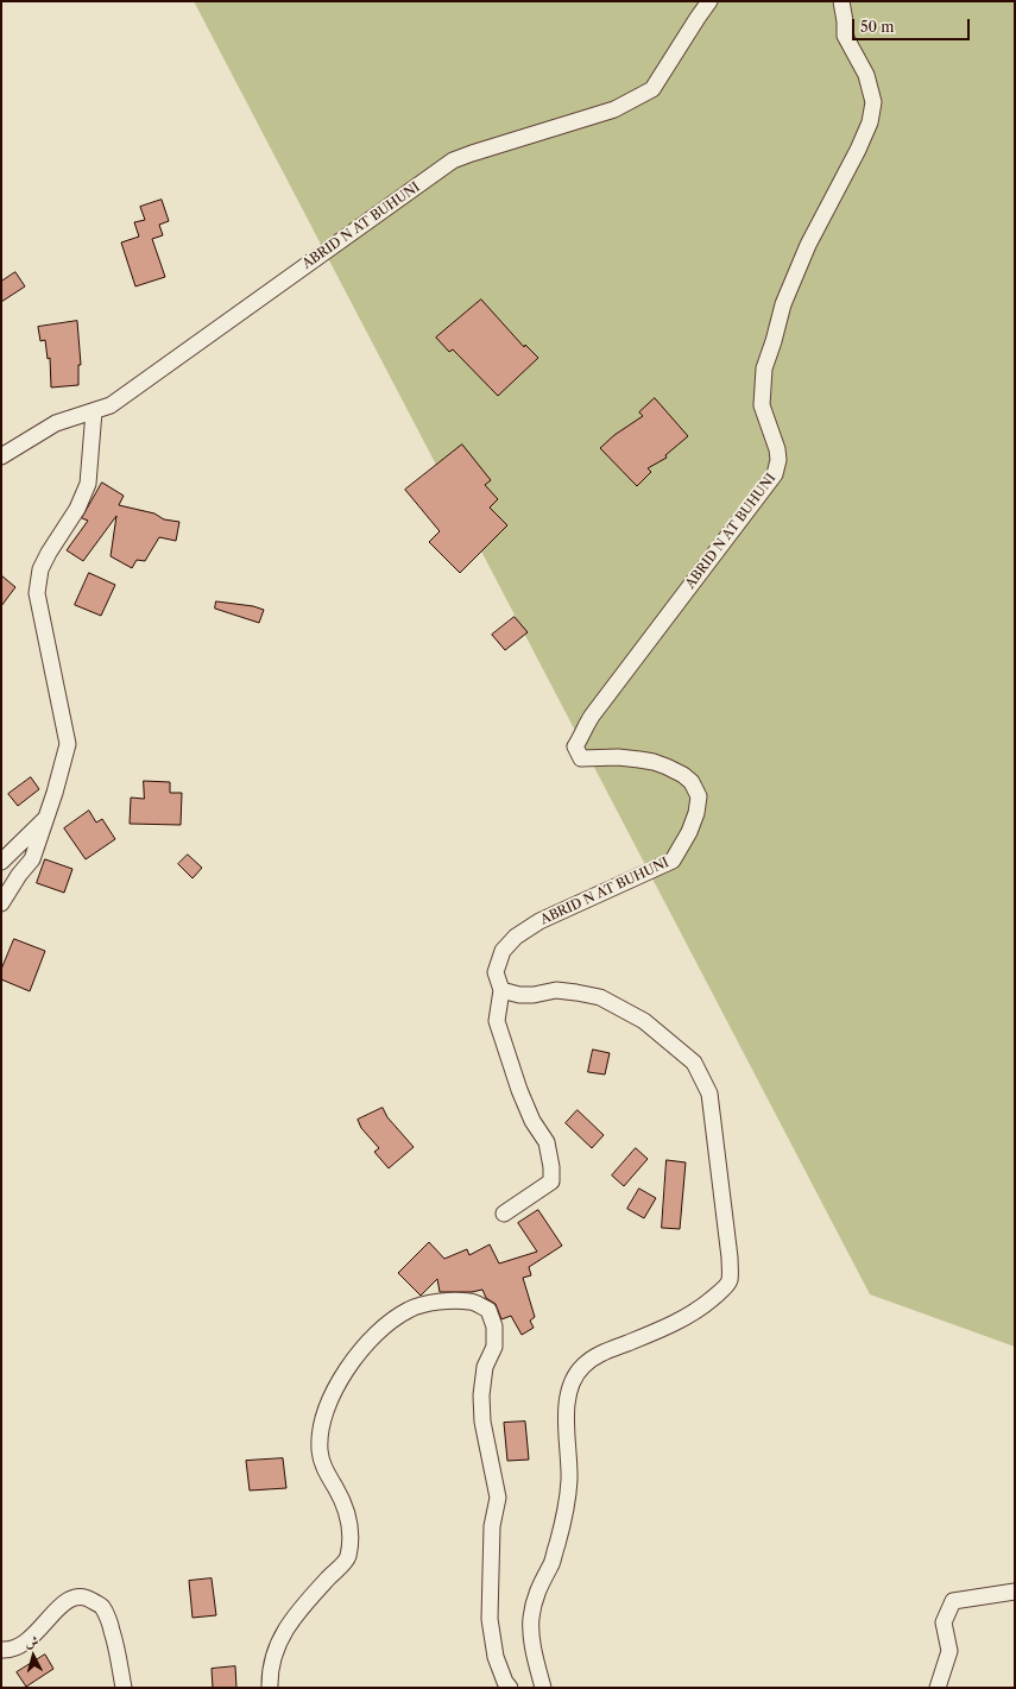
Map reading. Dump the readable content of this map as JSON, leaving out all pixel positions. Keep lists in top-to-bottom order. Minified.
{"streets":{"street":["ABRID N AT BUHUNI"]},"scale_bar":"50 m","north":"top"}
